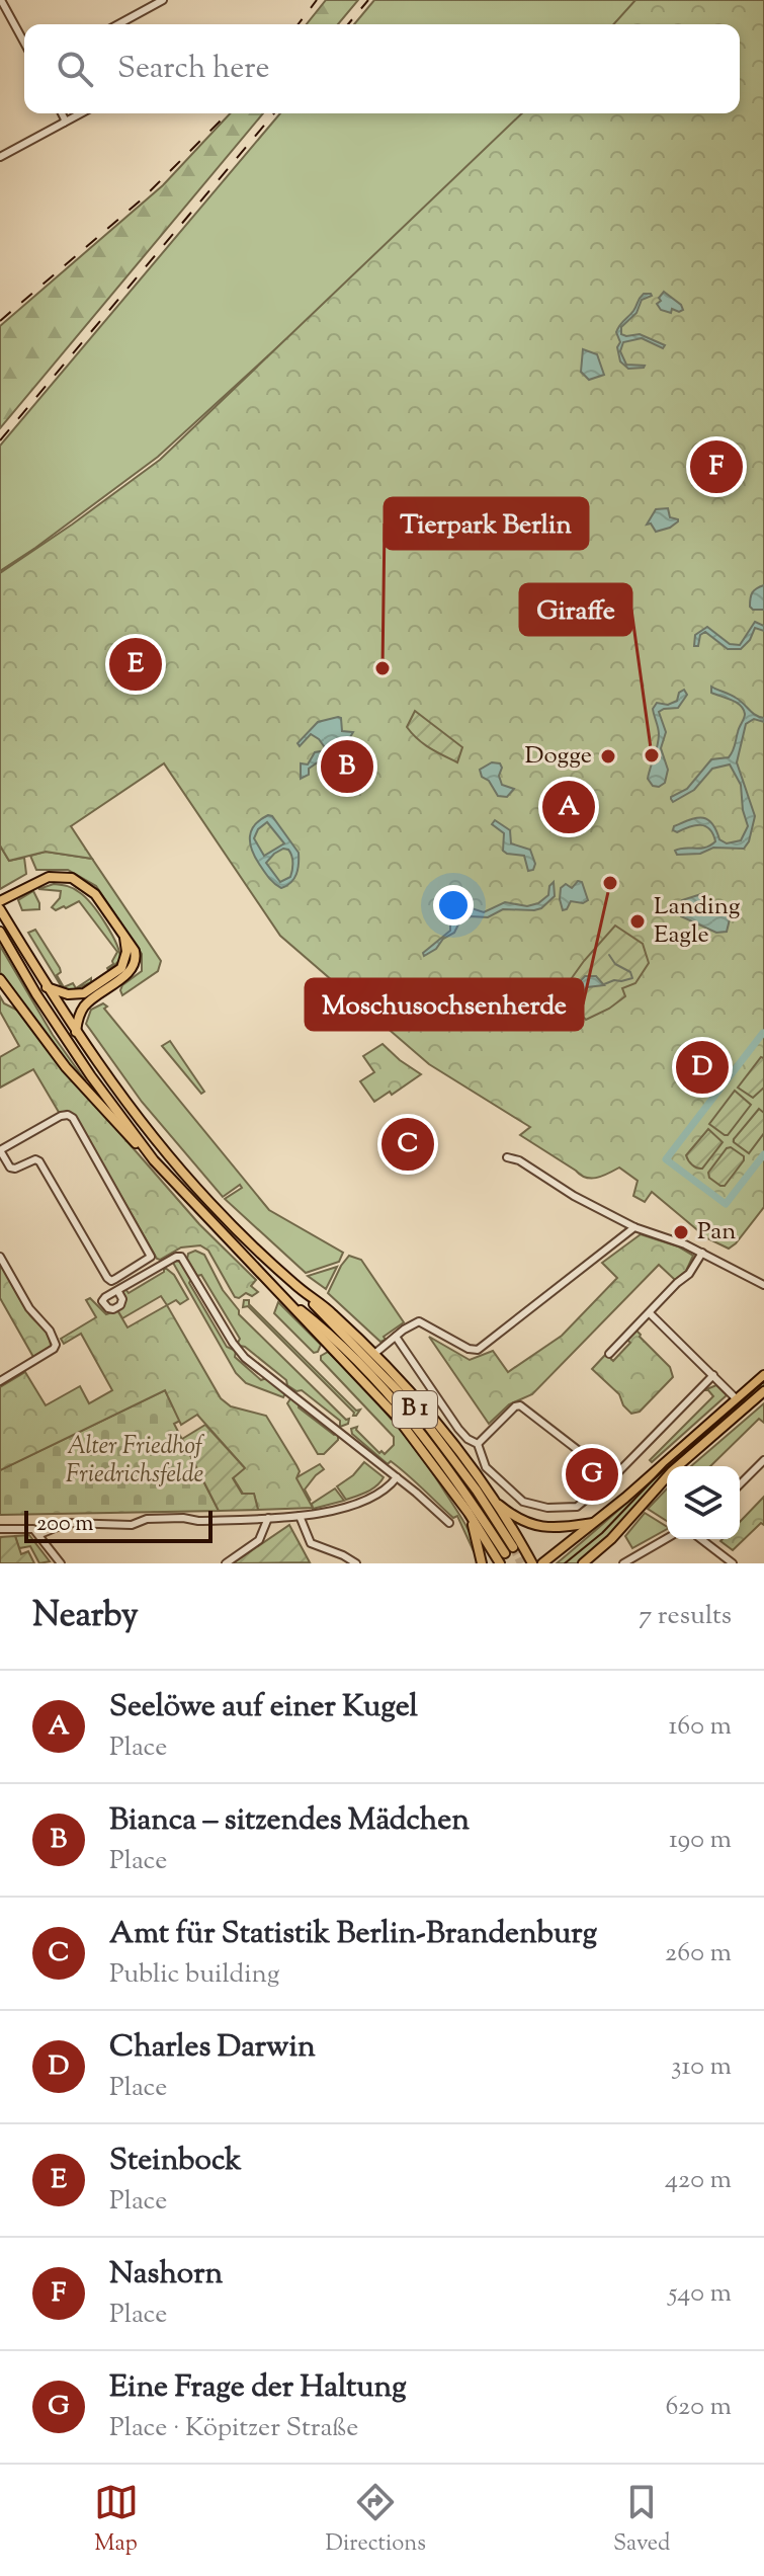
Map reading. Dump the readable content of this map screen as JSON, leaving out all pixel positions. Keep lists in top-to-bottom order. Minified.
{"streets":{"main road":["B 1"]},"parks":["Alter Friedhof Friedrichsfelde"],"places":["Tierpark Berlin","Giraffe","Dogge","Moschusochsenherde","Landing Eagle","Pan"],"scale_bar":"200 m","page":{"search":"Search here","pins":["F","E","B","A","D","C","G"],"scale":"200 m","heading":["Nearby","7 results"],"list":[{"mark":"A","name":"Seelöwe auf einer Kugel","note":"Place","value":"160 m"},{"mark":"B","name":"Bianca – sitzendes Mädchen","note":"Place","value":"190 m"},{"mark":"C","name":"Amt für Statistik Berlin-Brandenburg","note":"Public building","value":"260 m"},{"mark":"D","name":"Charles Darwin","note":"Place","value":"310 m"},{"mark":"E","name":"Steinbock","note":"Place","value":"420 m"},{"mark":"F","name":"Nashorn","note":"Place","value":"540 m"},{"mark":"G","name":"Eine Frage der Haltung","note":"Place · Köpitzer Straße","value":"620 m"}],"nav":["Map","Directions","Saved"]}}
